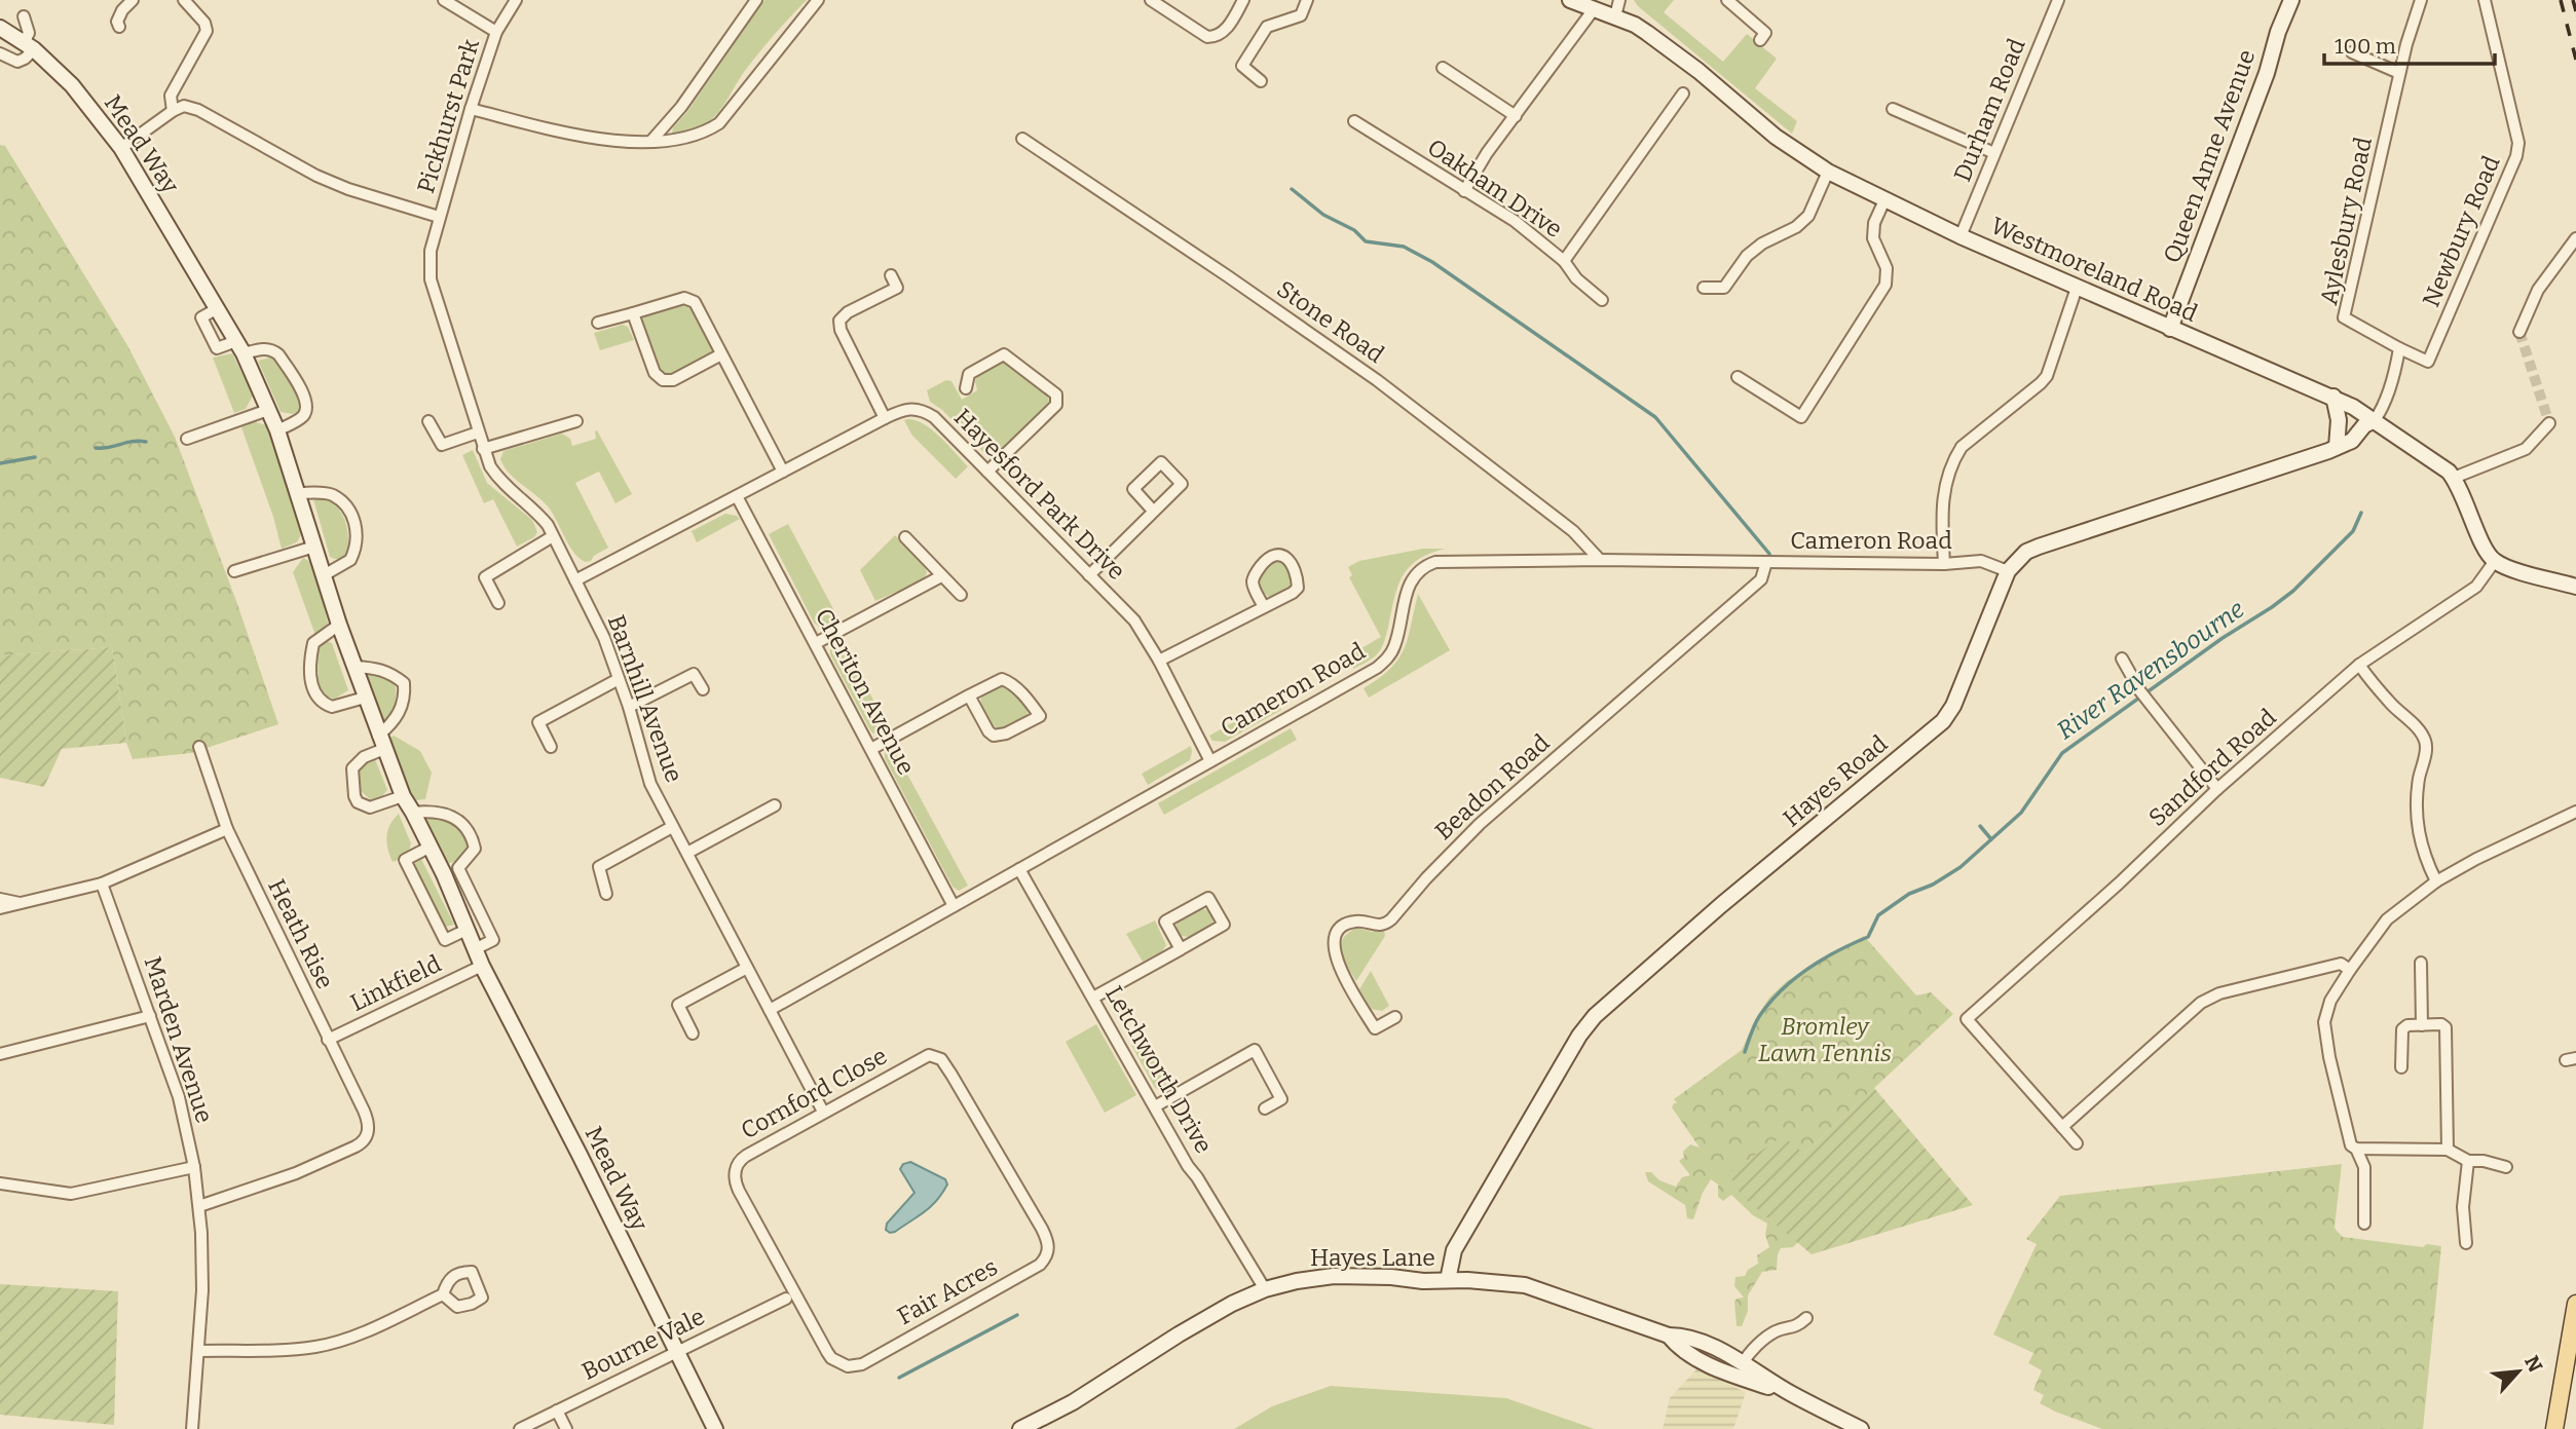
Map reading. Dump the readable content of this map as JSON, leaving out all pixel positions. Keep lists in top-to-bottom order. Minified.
{"streets":{"main road":["Mead Way","Queen Anne Avenue","Westmoreland Road","Hayes Road","Hayes Lane"],"street":["Durham Road","Pickhurst Park","Oakham Drive","Aylesbury Road","Newbury Road","Stone Road","Hayesford Park Drive","Cameron Road","Cheriton Avenue","Barnhill Avenue","Sandford Road","Beadon Road","Heath Rise","Linkfield","Marden Avenue","Letchworth Drive","Cornford Close","Fair Acres","Bourne Vale"]},"crossings":[["Durham Road","Westmoreland Road"],["Pickhurst Park","Barnhill Avenue"],["Mead Way","Linkfield"],["Mead Way","Bourne Vale"],["Queen Anne Avenue","Westmoreland Road"],["Aylesbury Road","Newbury Road"],["Westmoreland Road","Sandford Road"],["Westmoreland Road","Hayes Road"],["Stone Road","Cameron Road"],["Hayesford Park Drive","Cameron Road"],["Hayesford Park Drive","Cheriton Avenue"],["Hayesford Park Drive","Barnhill Avenue"],["Cameron Road","Cheriton Avenue"],["Cameron Road","Barnhill Avenue"],["Cameron Road","Hayes Road"],["Cameron Road","Beadon Road"],["Cameron Road","Letchworth Drive"],["Barnhill Avenue","Cornford Close"],["Hayes Road","Hayes Lane"],["Heath Rise","Linkfield"],["Heath Rise","Marden Avenue"],["Letchworth Drive","Hayes Lane"],["Cornford Close","Fair Acres"]],"water":["River Ravensbourne"],"parks":["Bromley Lawn Tennis"],"scale_bar":"100 m","north":"top right"}
